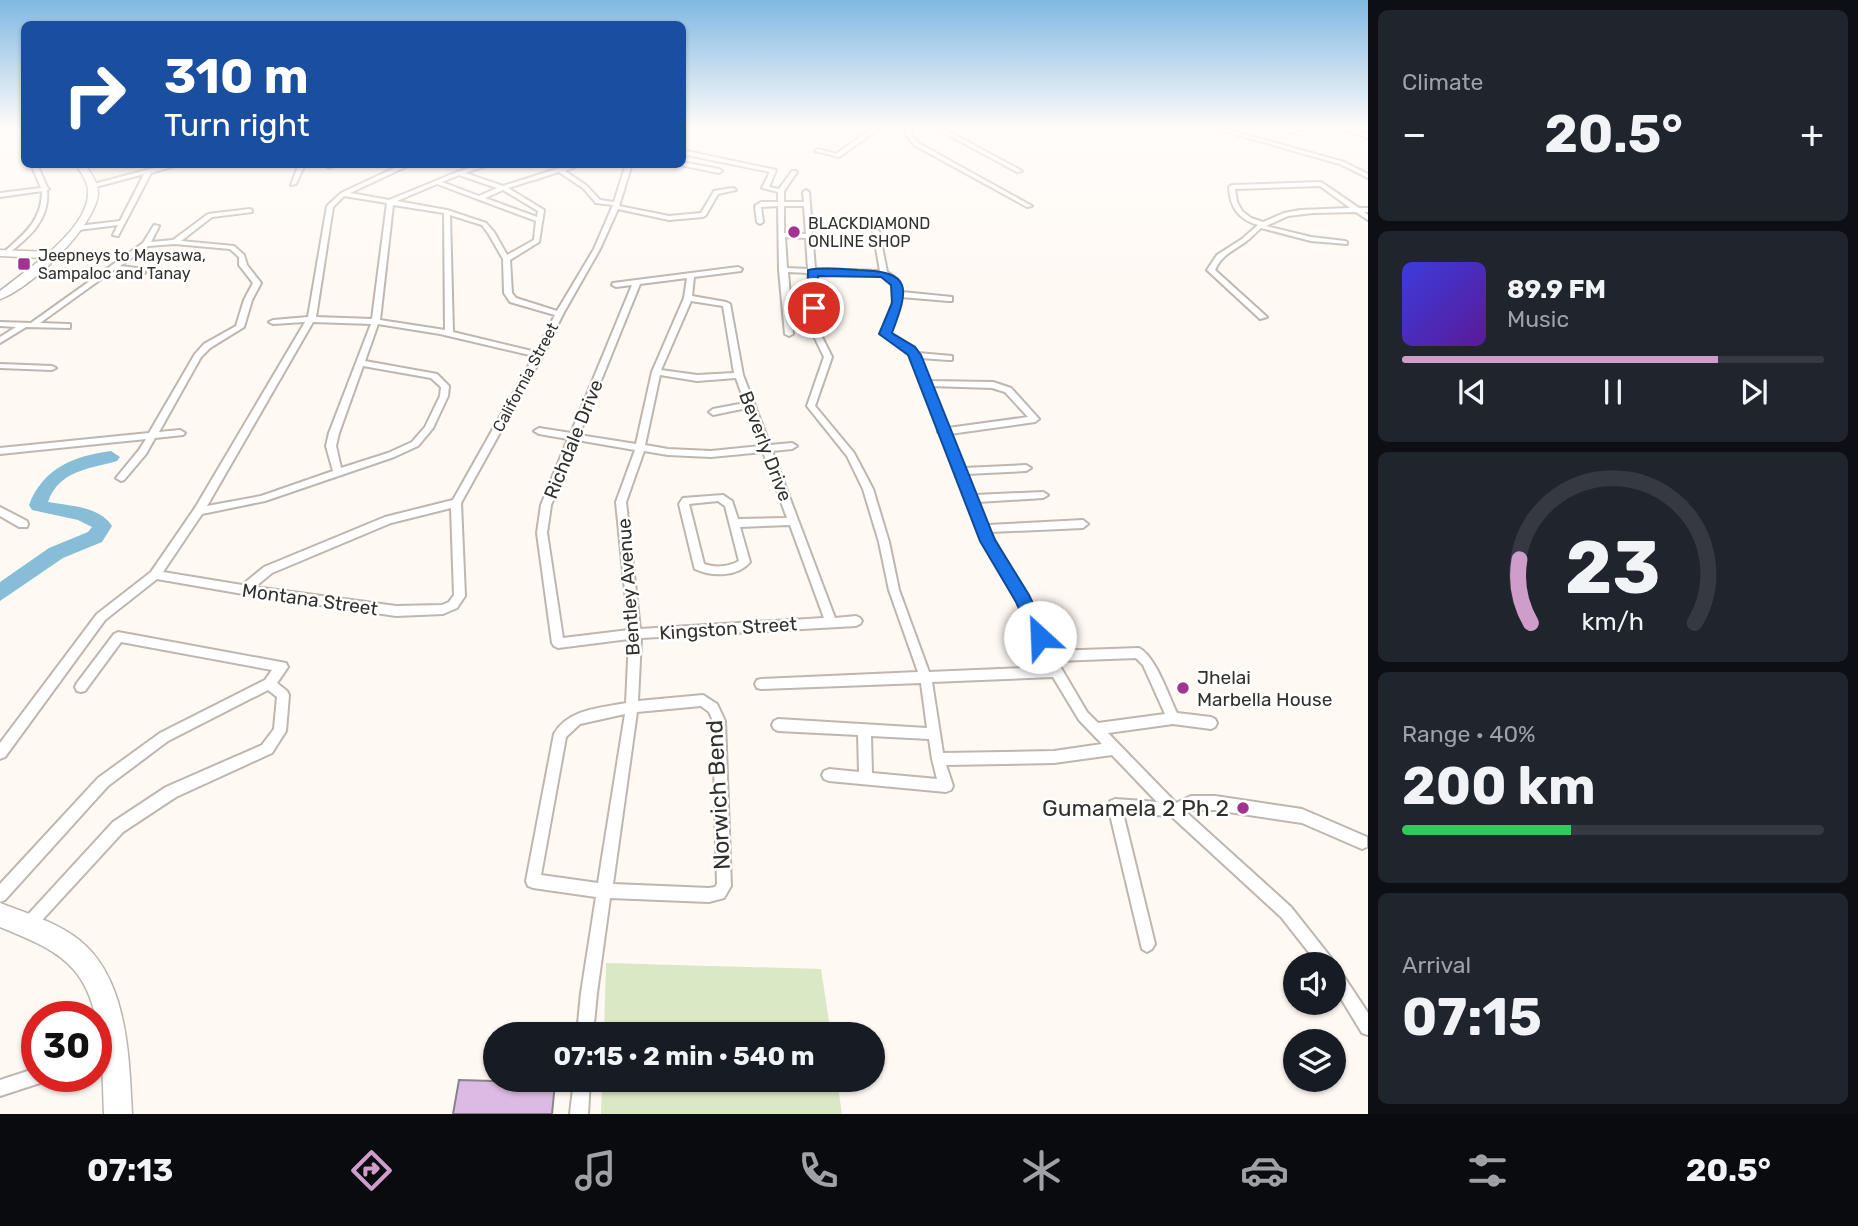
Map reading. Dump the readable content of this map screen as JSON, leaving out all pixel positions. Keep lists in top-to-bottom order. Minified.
{"streets":{"street":["California Street","Richdale Drive","Beverly Drive","Bentley Avenue","Montana Street","Kingston Street","Norwich Bend"]},"crossings":[["California Street","Montana Street"],["Richdale Drive","Kingston Street"],["Beverly Drive","Bentley Avenue"],["Beverly Drive","Kingston Street"],["Bentley Avenue","Kingston Street"],["Bentley Avenue","Norwich Bend"]],"places":{"other":["BLACKDIAMOND ONLINE SHOP","Jhelai Marbella House","Gumamela 2 Ph 2"],"transit":["Jeepneys to Maysawa, Sampaloc and Tanay"]},"page":{"tile":["Climate",["Range · 40%","200 km"],["Arrival","07:15"]],"turn":["310 m","Turn right"],"heat":["−","20.5°","+"],"song":["89.9 FM","Music"],"limit":"30","trip":"07:15 · 2 min · 540 m","tabs":["07:13","20.5°"],"gauge":["23","km/h"]}}
